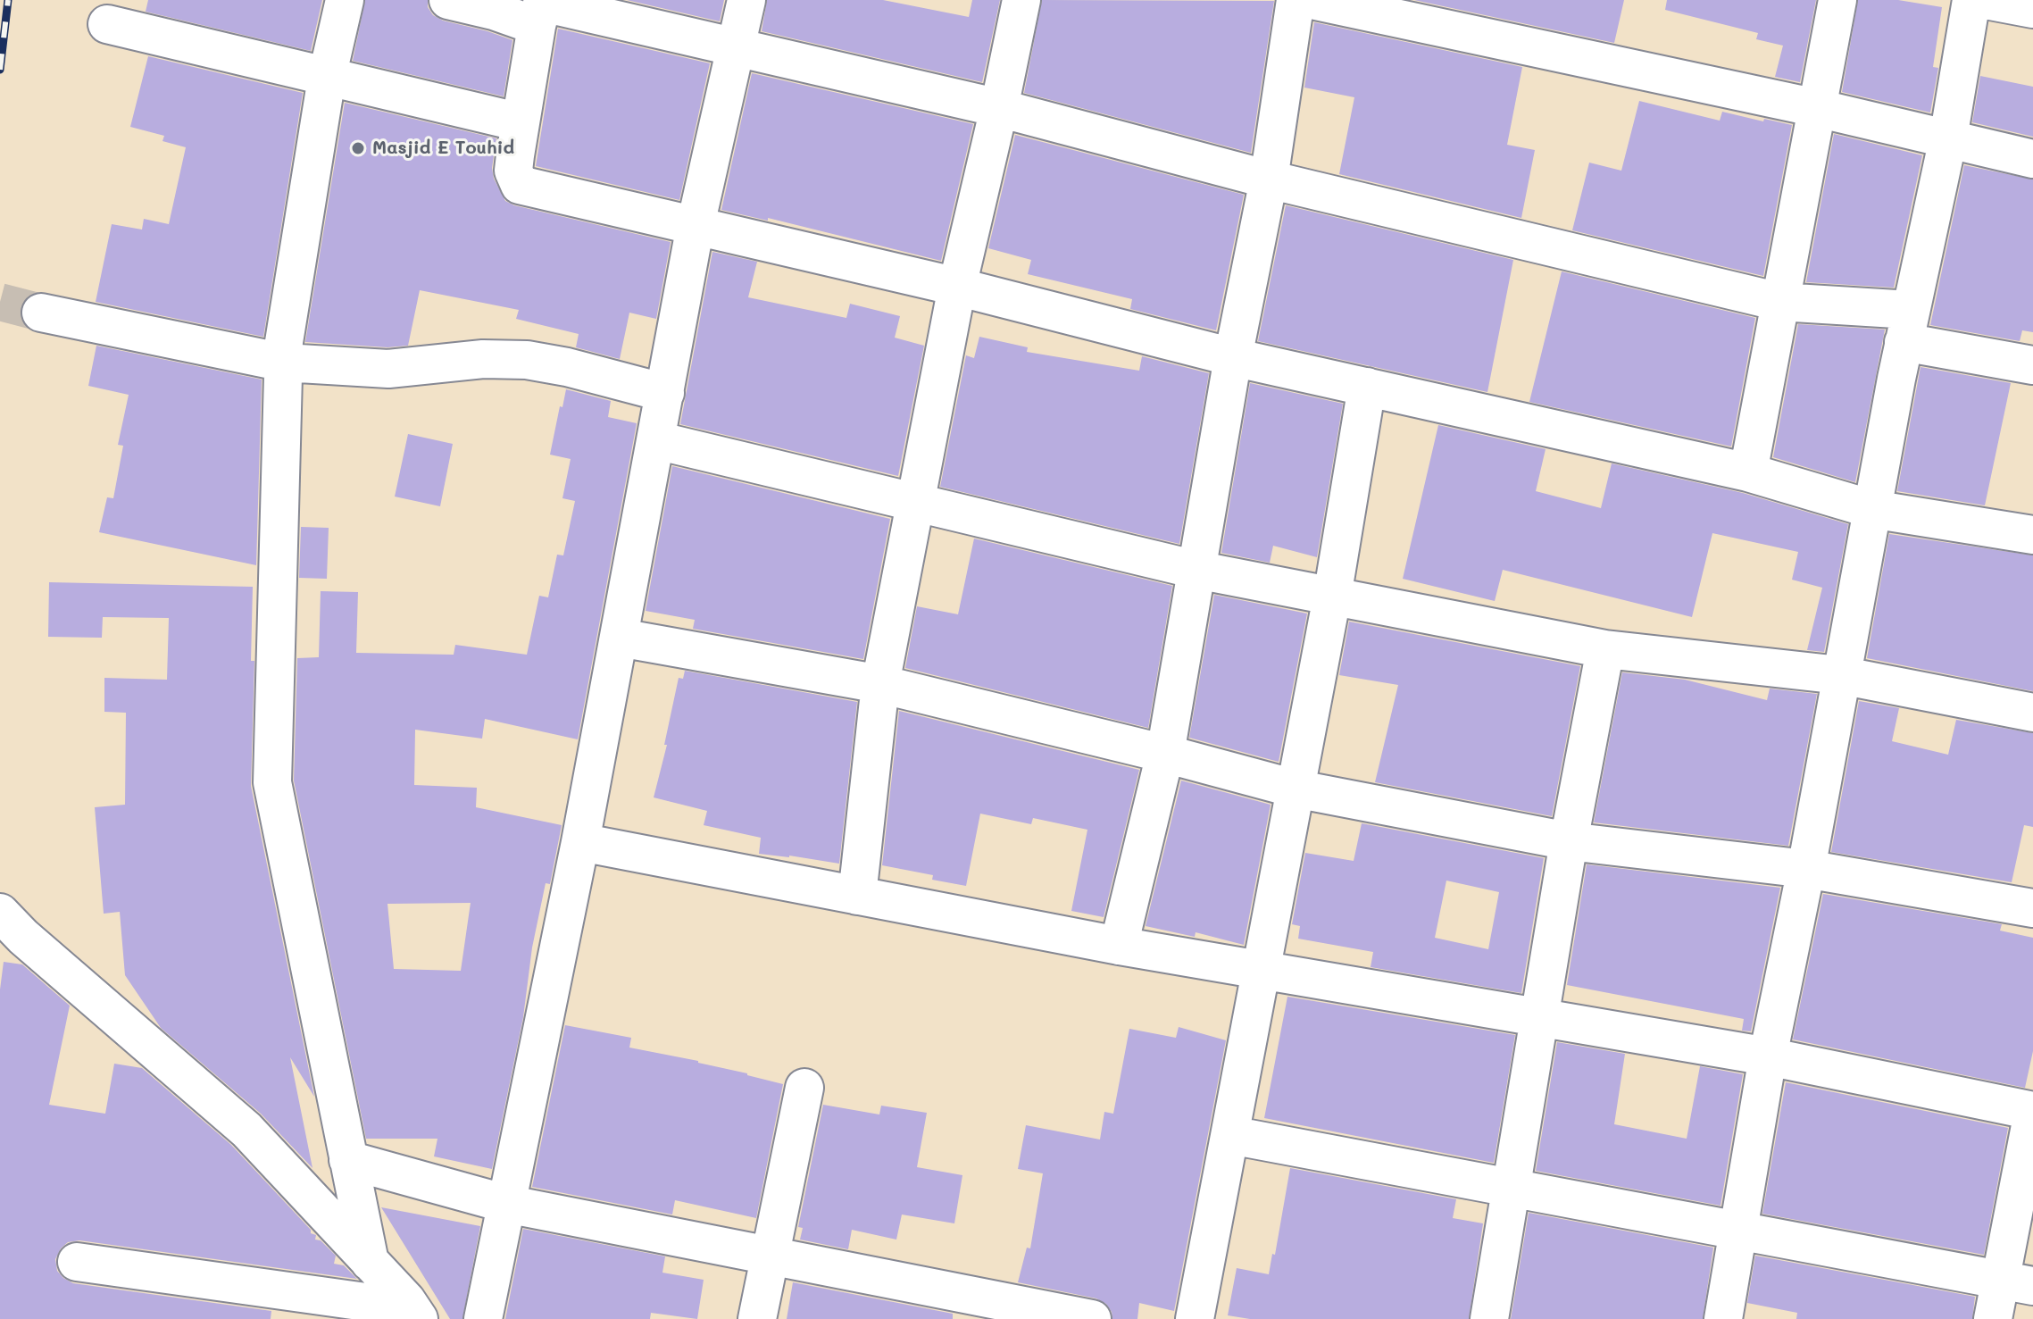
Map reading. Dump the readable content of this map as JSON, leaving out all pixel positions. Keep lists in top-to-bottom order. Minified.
{"places":["Masjid E Touhid"]}
